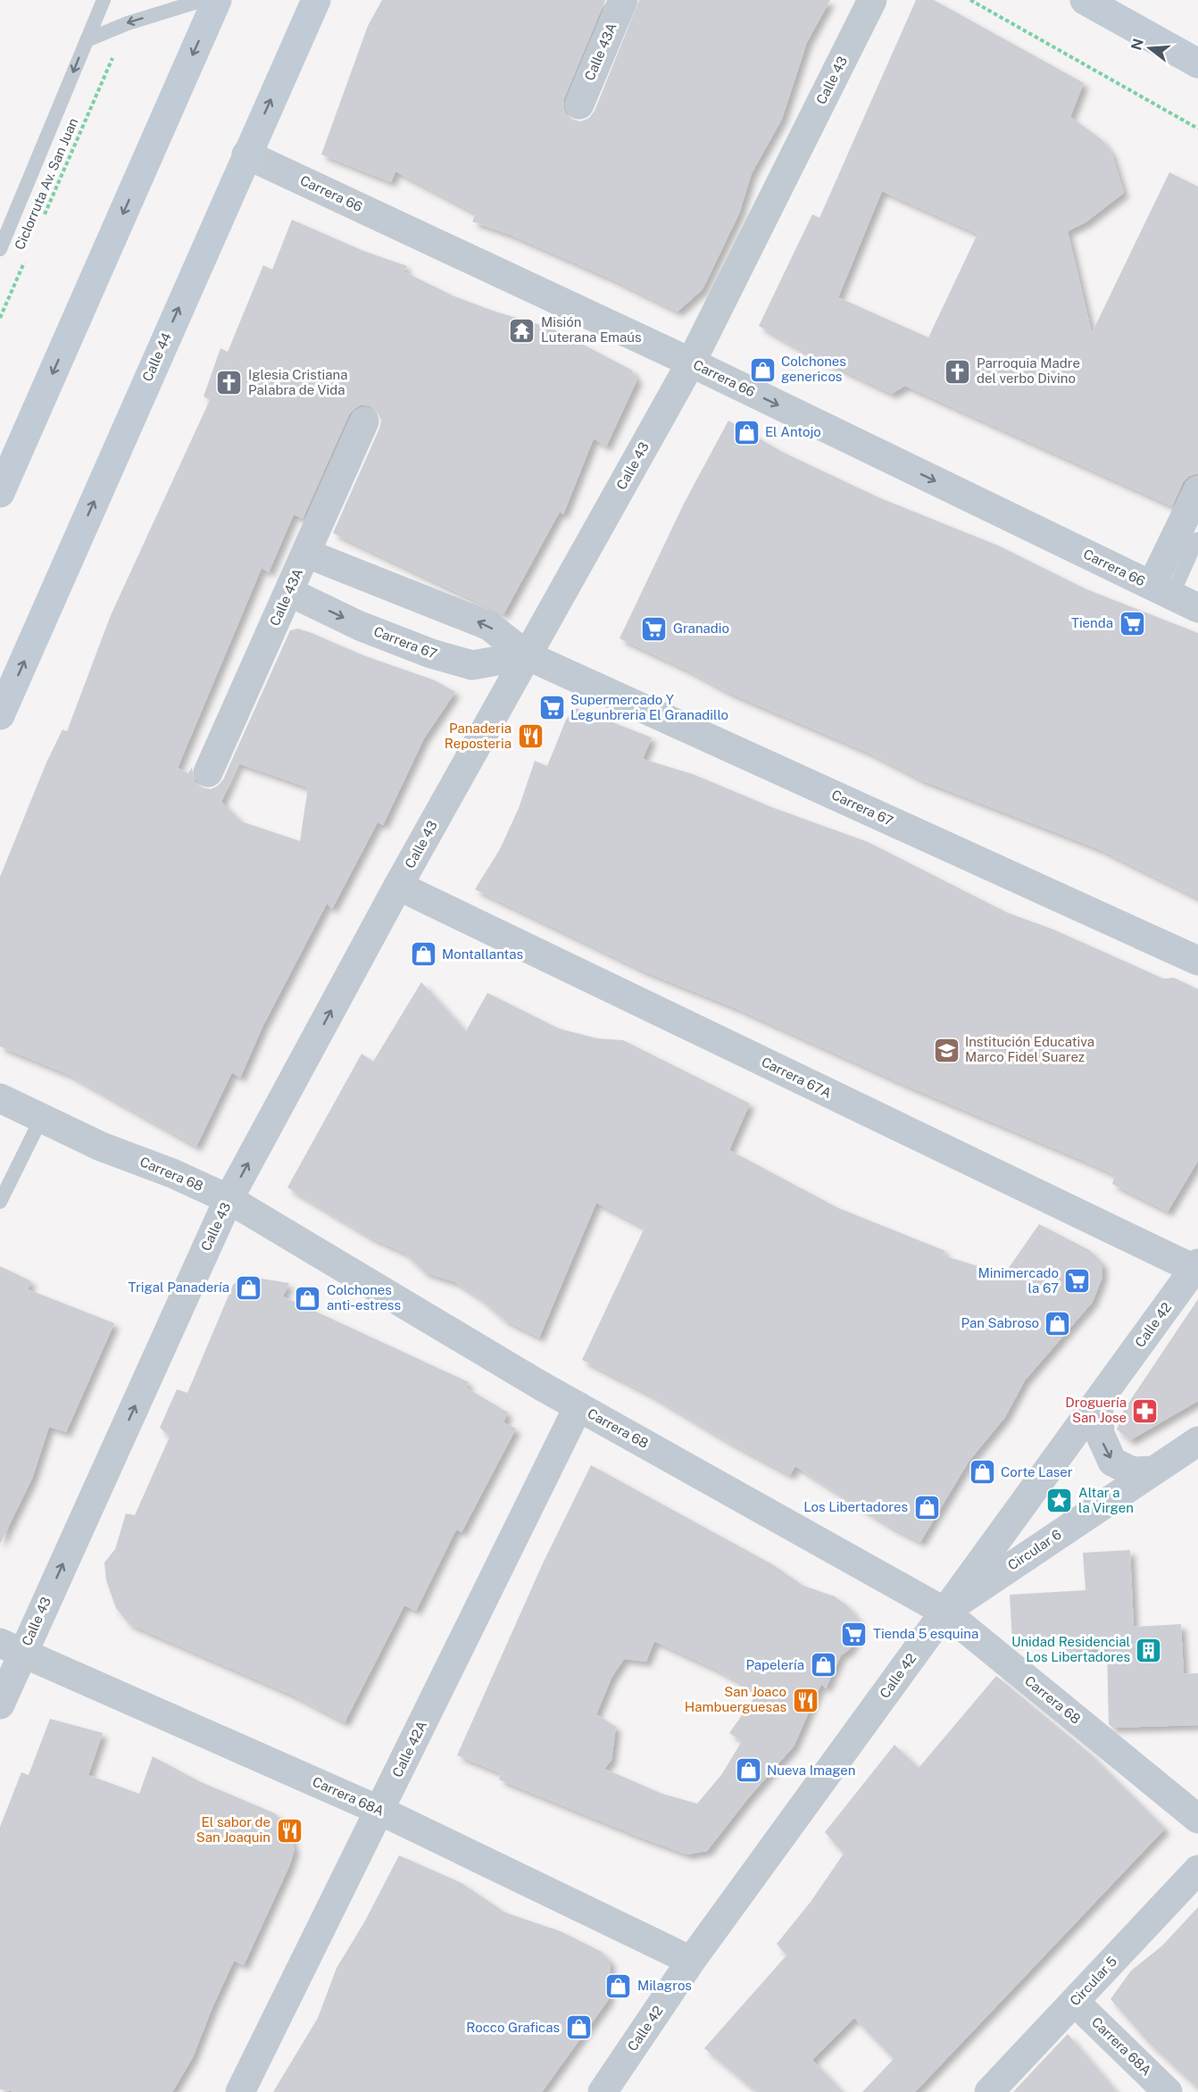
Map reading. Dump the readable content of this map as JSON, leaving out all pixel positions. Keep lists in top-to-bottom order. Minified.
{"streets":{"main road":["Calle 44"],"street":["Calle 43A","Calle 43","Carrera 66","Carrera 67","Carrera 67A","Carrera 68","Calle 42","Circular 6","Calle 42A","Carrera 68A","Circular 5"],"path":["Ciclorruta Av. San Juan"]},"crossings":[["Calle 43A","Carrera 67"],["Calle 43","Carrera 66"],["Calle 43","Carrera 67"],["Calle 43","Carrera 67A"],["Calle 43","Carrera 68"],["Calle 43","Carrera 68A"],["Carrera 66","Calle 44"],["Carrera 67A","Calle 42"],["Carrera 68","Calle 42"],["Carrera 68","Circular 6"],["Carrera 68","Calle 42A"],["Calle 42","Circular 6"],["Calle 42","Carrera 68A"],["Calle 42A","Carrera 68A"],["Carrera 68A","Circular 5"]],"one_way":["Calle 43","Carrera 66"],"places":{"temple":["Misión Luterana Emaús"],"shop":["Colchones genericos","El Antojo","Montallantas","Trigal Panadería","Colchones anti-estress","Pan Sabroso","Corte Laser","Los Libertadores","Papelería","Nueva Imagen","Milagros","Rocco Graficas"],"church":["Parroquia Madre del verbo Divino","Iglesia Cristiana Palabra de Vida"],"supermarket":["Tienda","Granadio","Supermercado Y Legunbreria El Granadillo","Minimercado la 67","Tienda 5 esquina"],"restaurant":["Panaderia Reposteria","San Joaco Hambuerguesas","El sabor de San Joaquin"],"school or university":["Institución Educativa Marco Fidel Suarez"],"pharmacy":["Droguería San Jose"],"place":["Altar a la Virgen"],"building":["Unidad Residencial Los Libertadores"]},"north":"left"}
